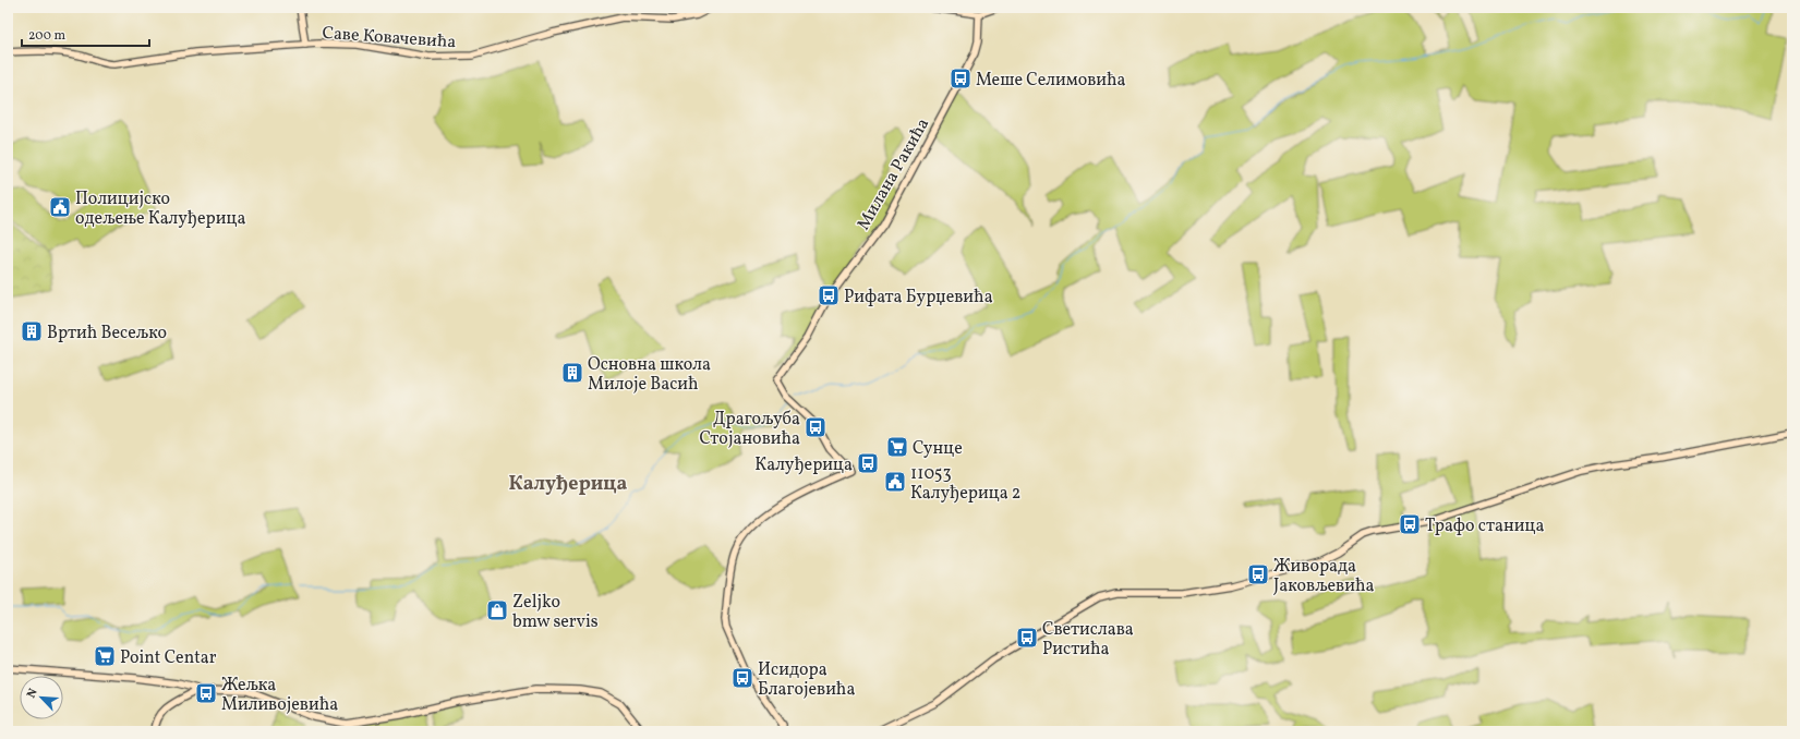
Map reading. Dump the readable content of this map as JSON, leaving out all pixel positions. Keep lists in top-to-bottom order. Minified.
{"streets":{"street":["Саве Ковачевића","Милана Ракића"]},"districts":["Калуђерица"],"places":{"bus stop":["Меше Селимовића","Рифата Бурџевића","Драгољуба Стојановића","Калуђерица","Трафо станица","Живорада Јаковљевића","Светислава Ристића","Исидора Благојевића","Жељка Миливојевића"],"public building":["Полицијско одељење Калуђерица","11053 Калуђерица 2"],"building":["Вртић Весељко","Основна школа Милоје Васић"],"supermarket":["Сунце","Point Centar"],"shop":["Zeljko bmw servis"]},"scale_bar":"200 m","north":"top left"}
